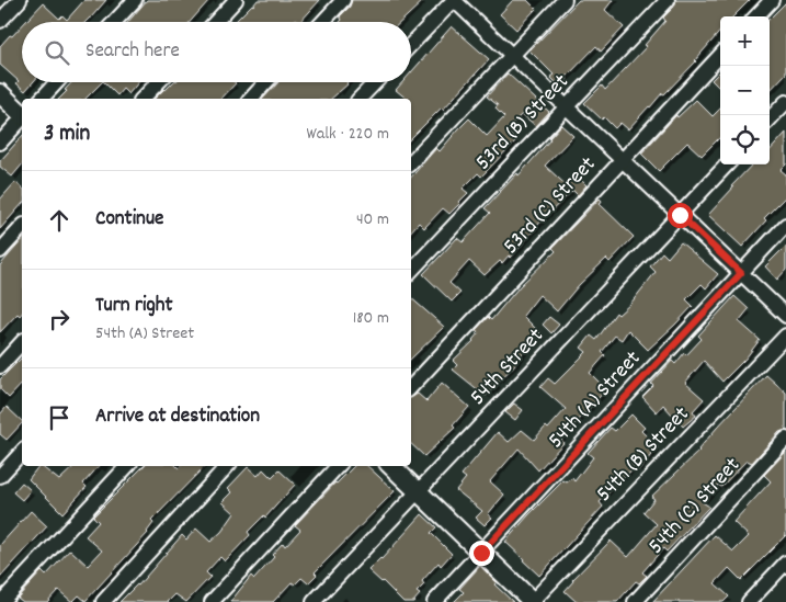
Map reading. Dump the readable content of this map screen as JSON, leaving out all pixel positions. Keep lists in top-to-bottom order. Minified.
{"streets":{"street":["53rd (B) Street","53rd (C) Street","54th Street","54th (A) Street","54th (B) Street","54th (C) Street"]},"page":{"map_buttons":["+","−"],"search":"Search here","heading":["3 min","Walk · 220 m"],"list":[["Continue","40 m"],["Turn right","54th (A) Street","180 m"],"Arrive at destination"]}}
